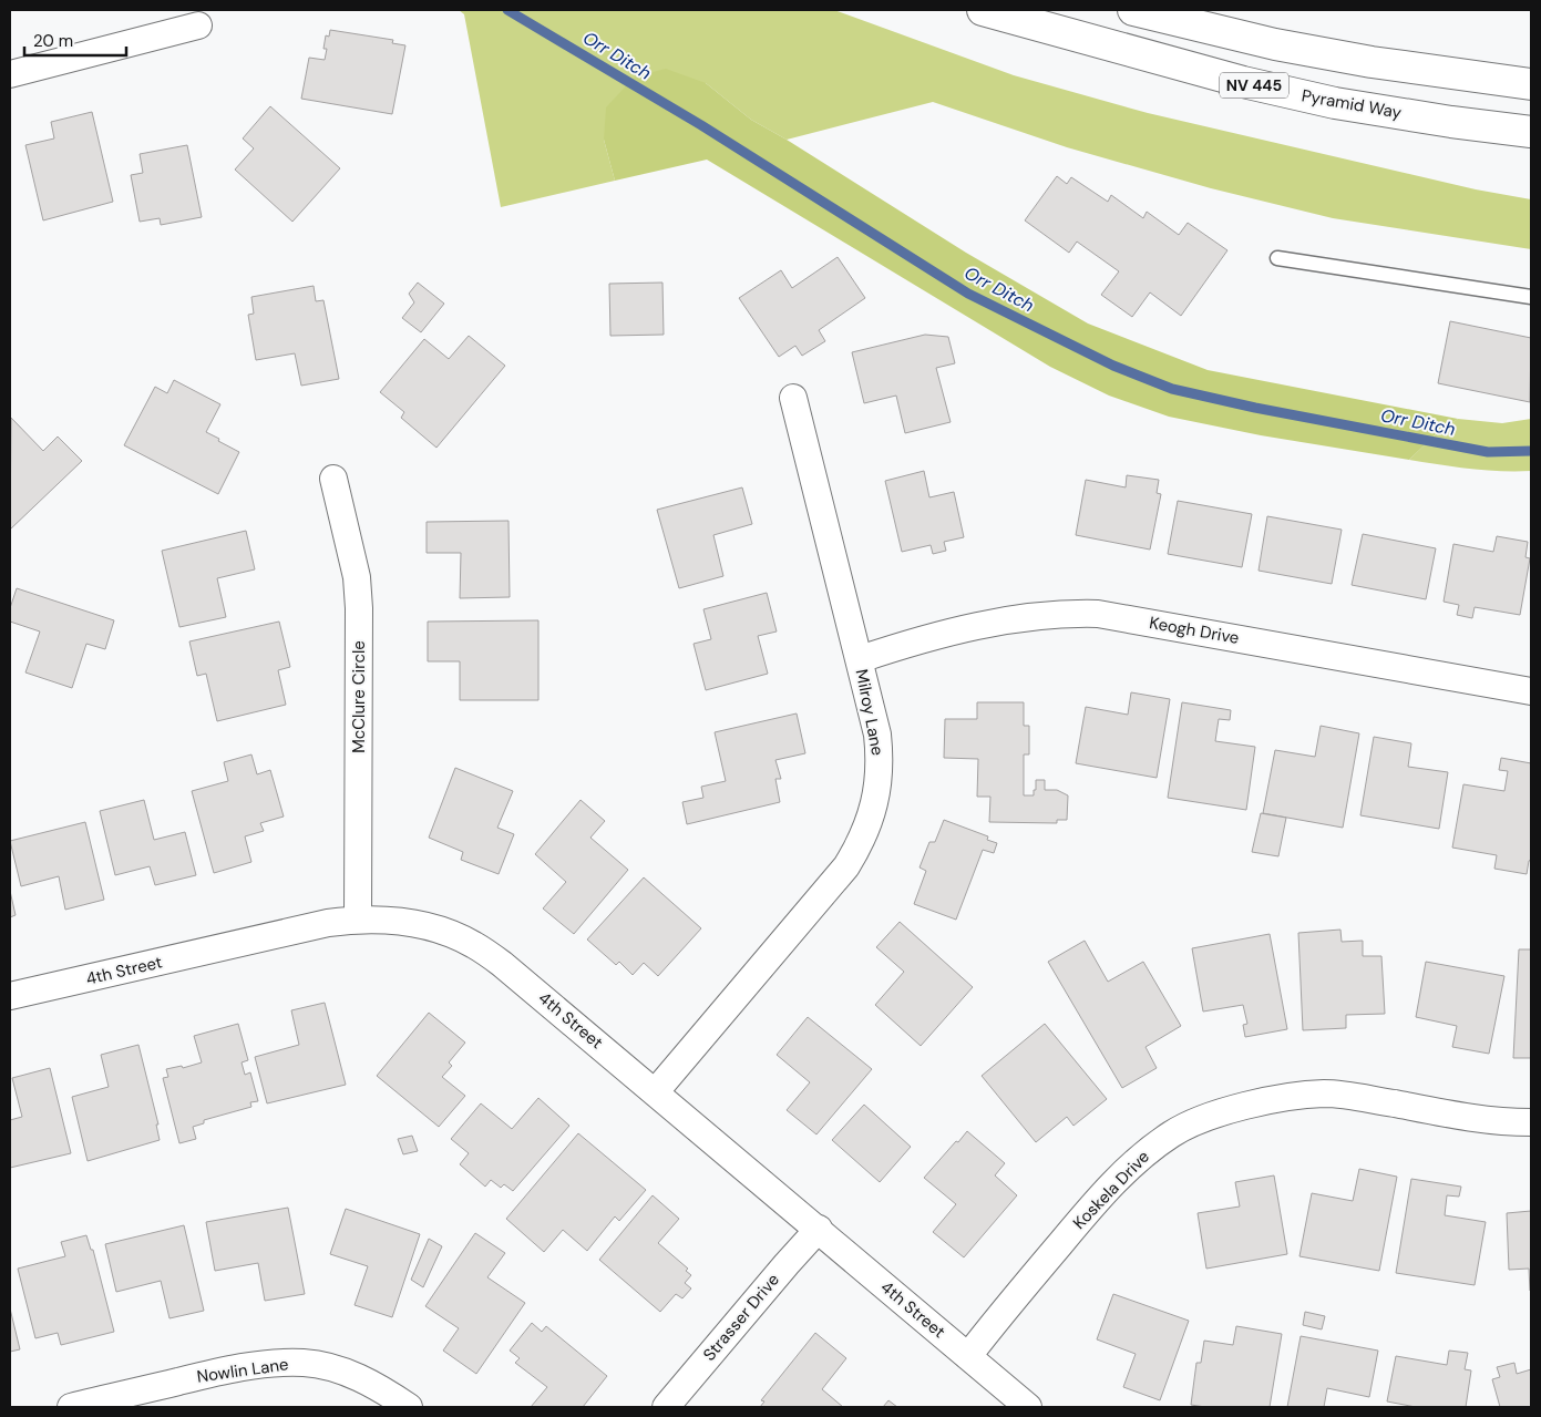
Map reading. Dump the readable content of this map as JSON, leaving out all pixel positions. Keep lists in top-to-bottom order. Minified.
{"streets":{"main road":["NV 445","Pyramid Way"],"street":["Keogh Drive","McClure Circle","Milroy Lane","4th Street","Koskela Drive","Strasser Drive","Nowlin Lane"]},"crossings":[["Keogh Drive","Milroy Lane"],["McClure Circle","4th Street"],["Milroy Lane","4th Street"],["4th Street","Koskela Drive"],["4th Street","Strasser Drive"]],"water":["Orr Ditch"],"scale_bar":"20 m"}
